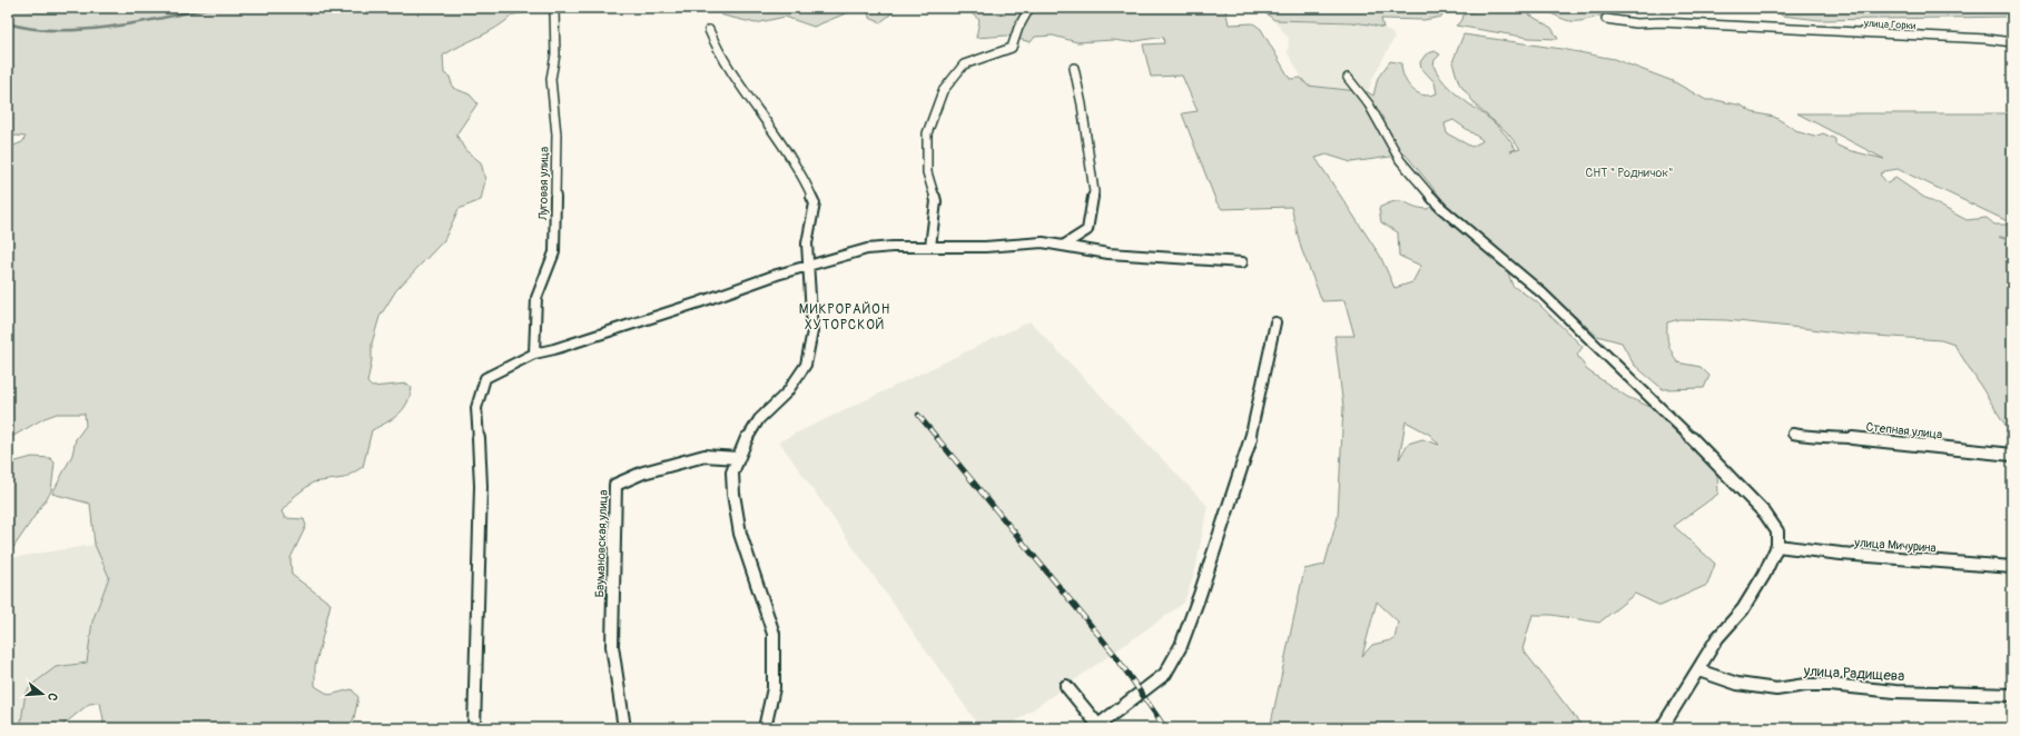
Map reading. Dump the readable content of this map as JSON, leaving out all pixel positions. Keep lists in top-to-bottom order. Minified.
{"streets":{"street":["улица Горки","Луговая улица","Степная улица","Баумановская улица","улица Мичурина","улица Радищева"]},"districts":["МИКРОРАЙОН ХУТОРСКОЙ"],"parks":["СНТ \" Родничок\""],"north":"right"}
